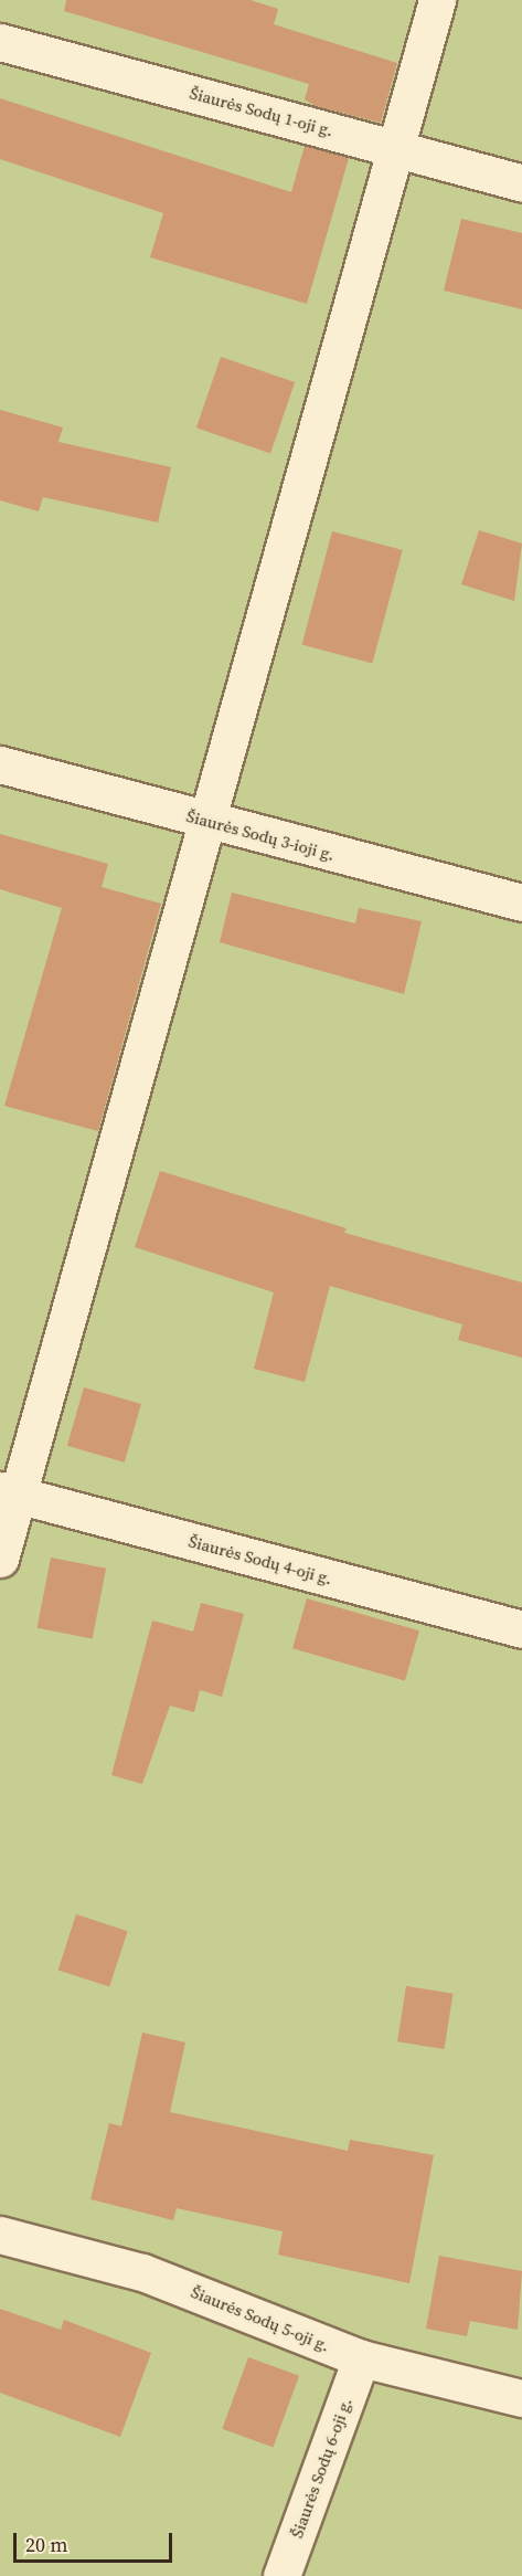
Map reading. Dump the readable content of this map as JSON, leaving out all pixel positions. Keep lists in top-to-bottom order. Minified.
{"streets":{"street":["Šiaurės Sodų 1-oji g.","Šiaurės Sodų 3-ioji g.","Šiaurės Sodų 4-oji g.","Šiaurės Sodų 5-oji g.","Šiaurės Sodų 6-oji g."]},"crossings":[["Šiaurės Sodų 5-oji g.","Šiaurės Sodų 6-oji g."]],"scale_bar":"20 m"}
